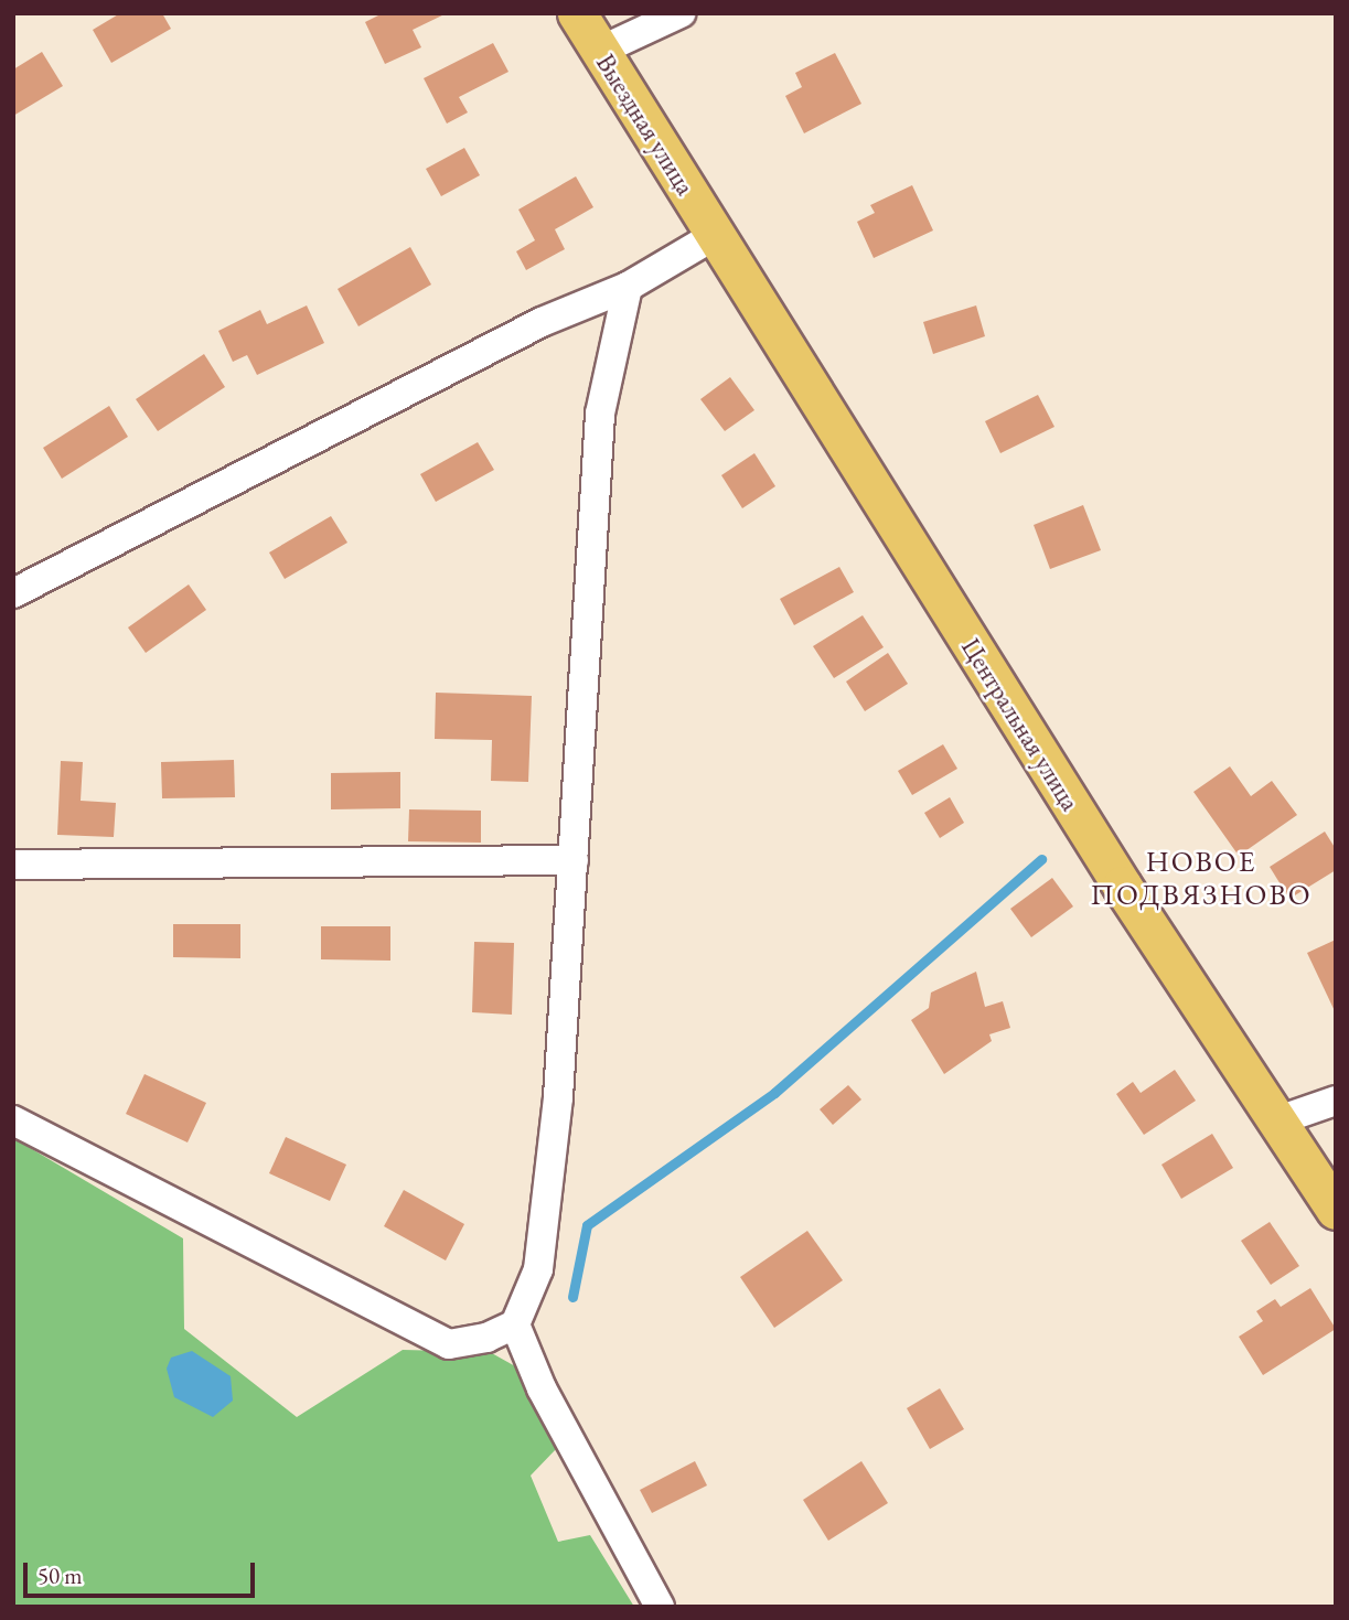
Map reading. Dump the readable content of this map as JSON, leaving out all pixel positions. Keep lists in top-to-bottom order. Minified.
{"streets":{"main road":["Выездная улица","Центральная улица"]},"crossings":[["Выездная улица","Центральная улица"]],"districts":["НОВОЕ ПОДВЯЗНОВО"],"scale_bar":"50 m"}
